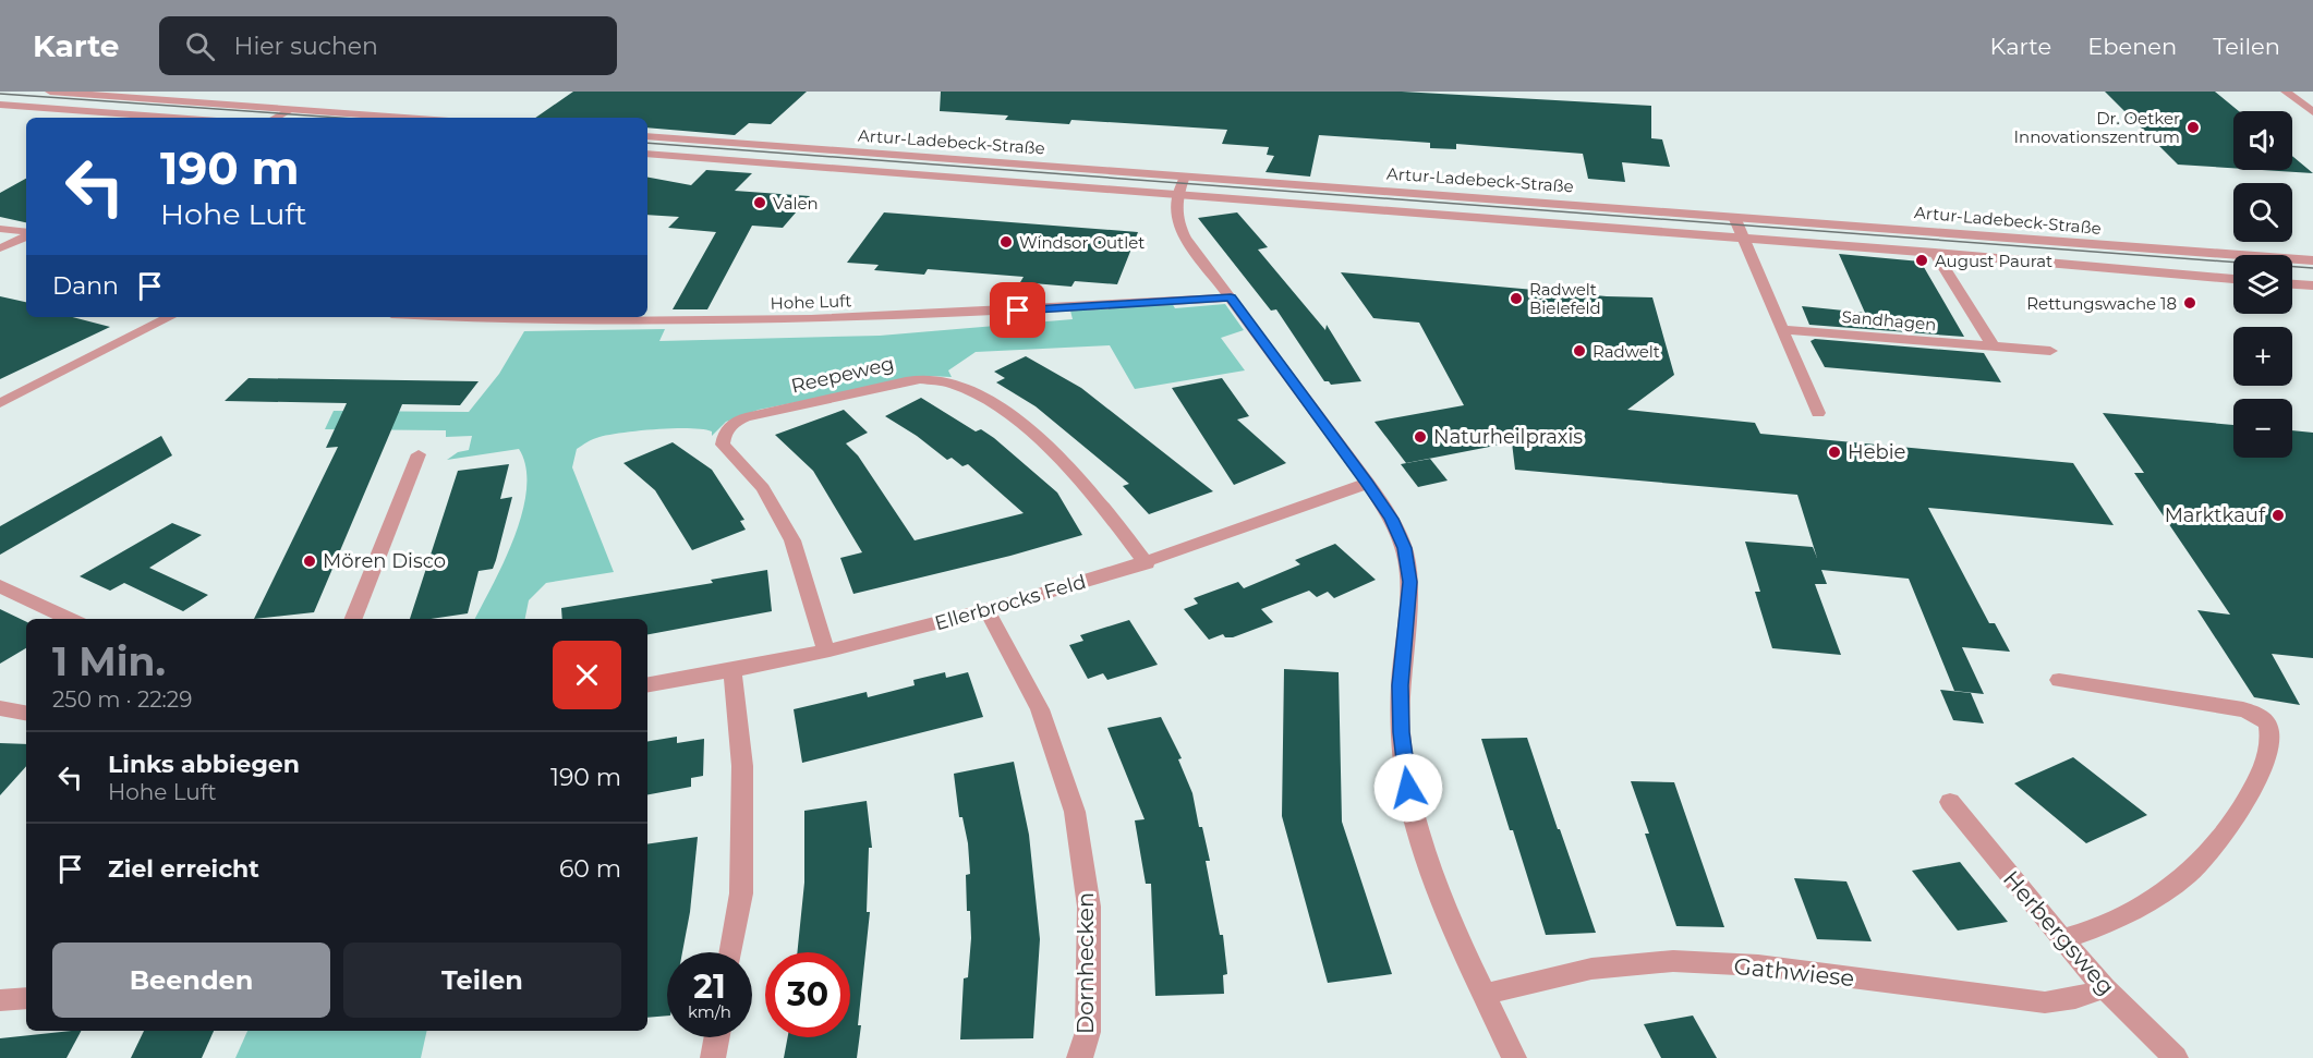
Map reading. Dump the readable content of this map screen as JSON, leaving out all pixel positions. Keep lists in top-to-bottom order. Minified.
{"streets":{"street":["Artur-Ladebeck-Straße","Hohe Luft","Sandhagen","Reepeweg","Ellerbrocks Feld","Herbergsweg","Dornhecken","Gathwiese"]},"crossings":[["Reepeweg","Ellerbrocks Feld"],["Ellerbrocks Feld","Dornhecken"],["Herbergsweg","Gathwiese"]],"places":["Dr. Oetker Innovationszentrum","Valen","Windsor Outlet","August Paurat","Radwelt Bielefeld","Rettungswache 18","Radwelt","Naturheilpraxis","Hebie","Marktkauf","Mören Disco"],"page":{"header":"Karte","search":"Hier suchen","nav":["Karte","Ebenen","Teilen"],"map_buttons":["+","−"],"turn":["190 m","Hohe Luft"],"then":"Dann","heading":["1 Min.","250 m · 22:29"],"list":[{"name":"Links abbiegen","note":"Hohe Luft","value":"190 m"},{"name":"Ziel erreicht","value":"60 m"}],"buttons":["Beenden","Teilen"],"speed":"21 km/h","limit":"30"}}
